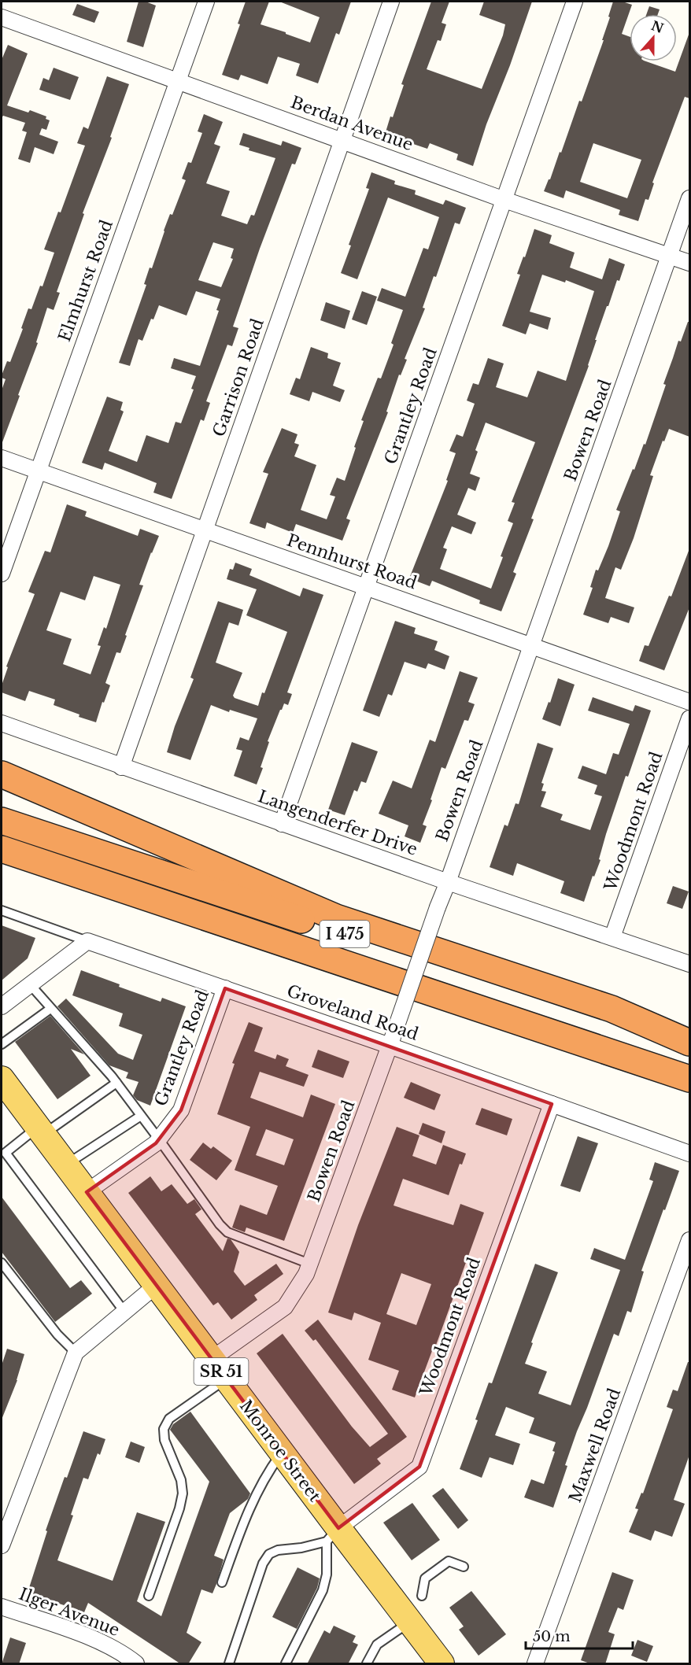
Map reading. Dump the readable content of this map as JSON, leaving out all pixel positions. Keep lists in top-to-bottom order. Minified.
{"streets":{"highway":["I 475"],"main road":["SR 51","Monroe Street"],"street":["Berdan Avenue","Elmhurst Road","Garrison Road","Grantley Road","Bowen Road","Pennhurst Road","Woodmont Road","Langenderfer Drive","Groveland Road","Maxwell Road","Ilger Avenue"]},"crossings":[["Berdan Avenue","Elmhurst Road"],["Berdan Avenue","Garrison Road"],["Berdan Avenue","Grantley Road"],["Berdan Avenue","Bowen Road"],["Elmhurst Road","Pennhurst Road"],["Garrison Road","Pennhurst Road"],["Garrison Road","Langenderfer Drive"],["Grantley Road","Pennhurst Road"],["Grantley Road","Langenderfer Drive"],["Grantley Road","Groveland Road"],["Grantley Road","Monroe Street"],["Bowen Road","Pennhurst Road"],["Bowen Road","Langenderfer Drive"],["Bowen Road","Groveland Road"],["Bowen Road","Monroe Street"],["Woodmont Road","Langenderfer Drive"],["Woodmont Road","Groveland Road"],["Woodmont Road","Monroe Street"]],"scale_bar":"50 m","north":"top"}
